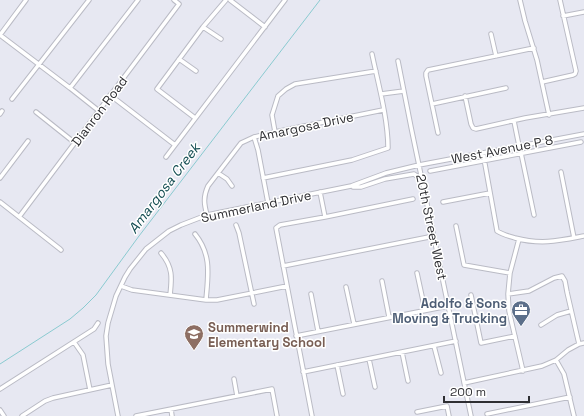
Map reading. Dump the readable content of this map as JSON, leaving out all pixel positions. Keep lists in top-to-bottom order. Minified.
{"streets":{"street":["Dianron Road","Amargosa Drive","West Avenue P 8","Summerland Drive","20th Street West"]},"crossings":[["Amargosa Drive","Summerland Drive"],["West Avenue P 8","Summerland Drive"],["West Avenue P 8","20th Street West"],["Summerland Drive","20th Street West"]],"water":["Amargosa Creek"],"places":{"office":["Adolfo & Sons Moving & Trucking"],"school or university":["Summerwind Elementary School"]},"scale_bar":"200 m"}
